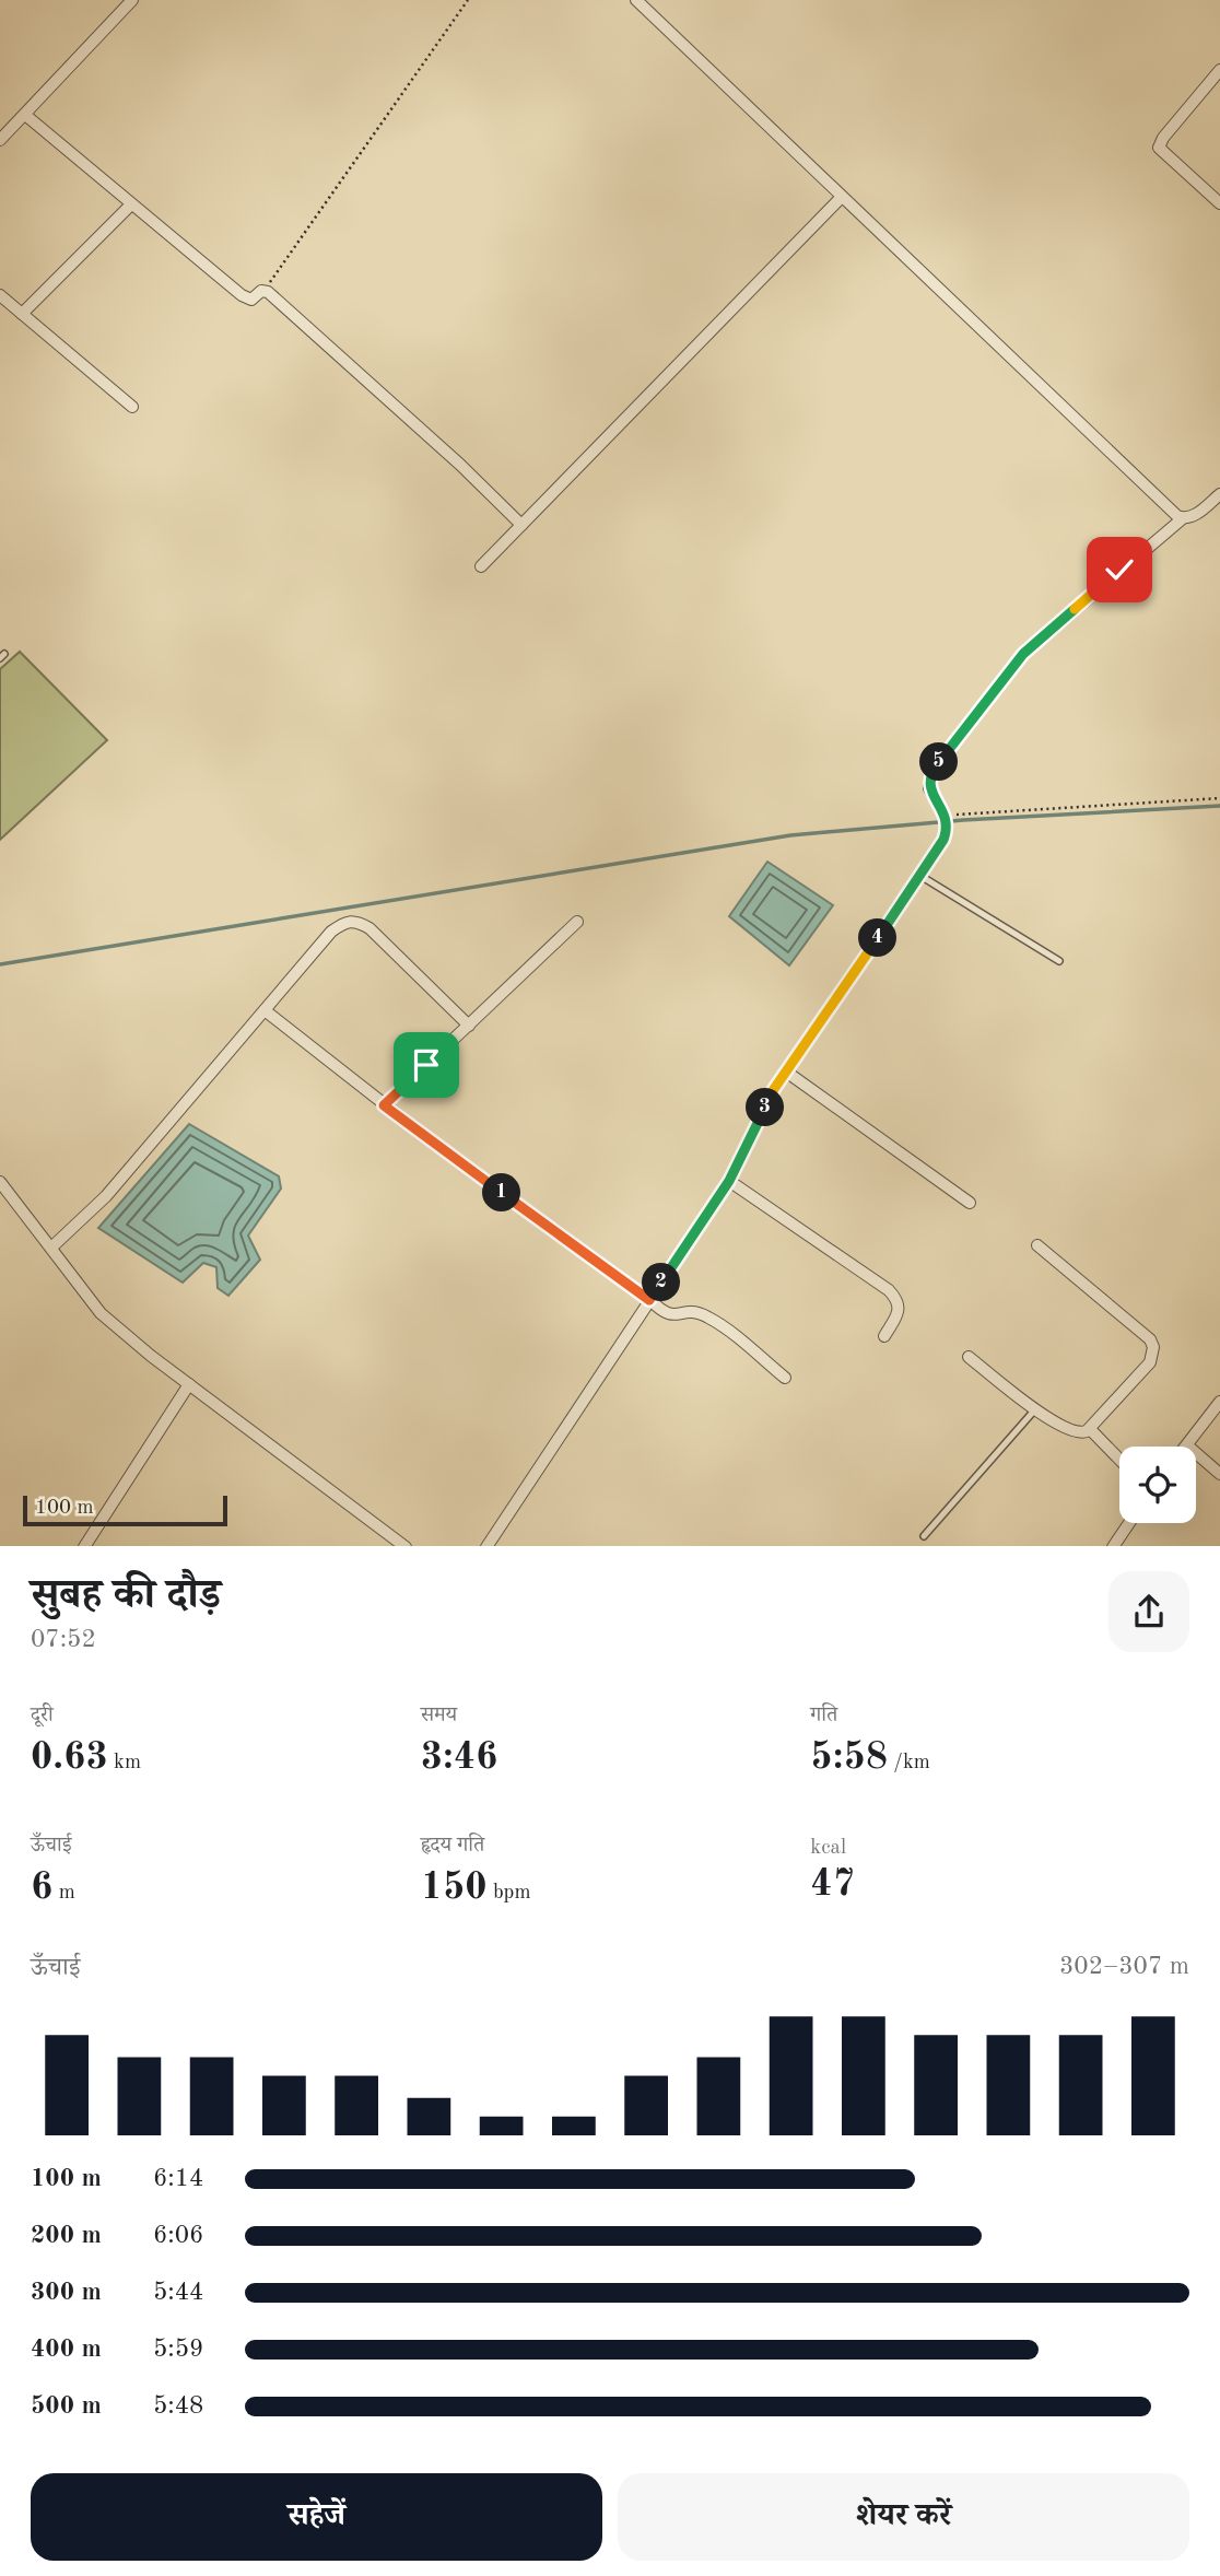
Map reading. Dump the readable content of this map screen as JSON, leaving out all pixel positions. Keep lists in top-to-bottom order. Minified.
{"scale_bar":"100 m","page":{"pins":["5","4","3","1","2"],"scale":"100 m","heading":["सुबह की दौड़","07:52"],"stats":[["दूरी","0.63 km"],["समय","3:46"],["गति","5:58 /km"],["ऊँचाई","6 m"],["हृदय गति","150 bpm"],["kcal","47"]],"chart":["ऊँचाई","302–307 m"],"list":[{"name":"100 m","note":"6:14"},{"name":"200 m","note":"6:06"},{"name":"300 m","note":"5:44"},{"name":"400 m","note":"5:59"},{"name":"500 m","note":"5:48"}],"buttons":["सहेजें","शेयर करें"]}}
